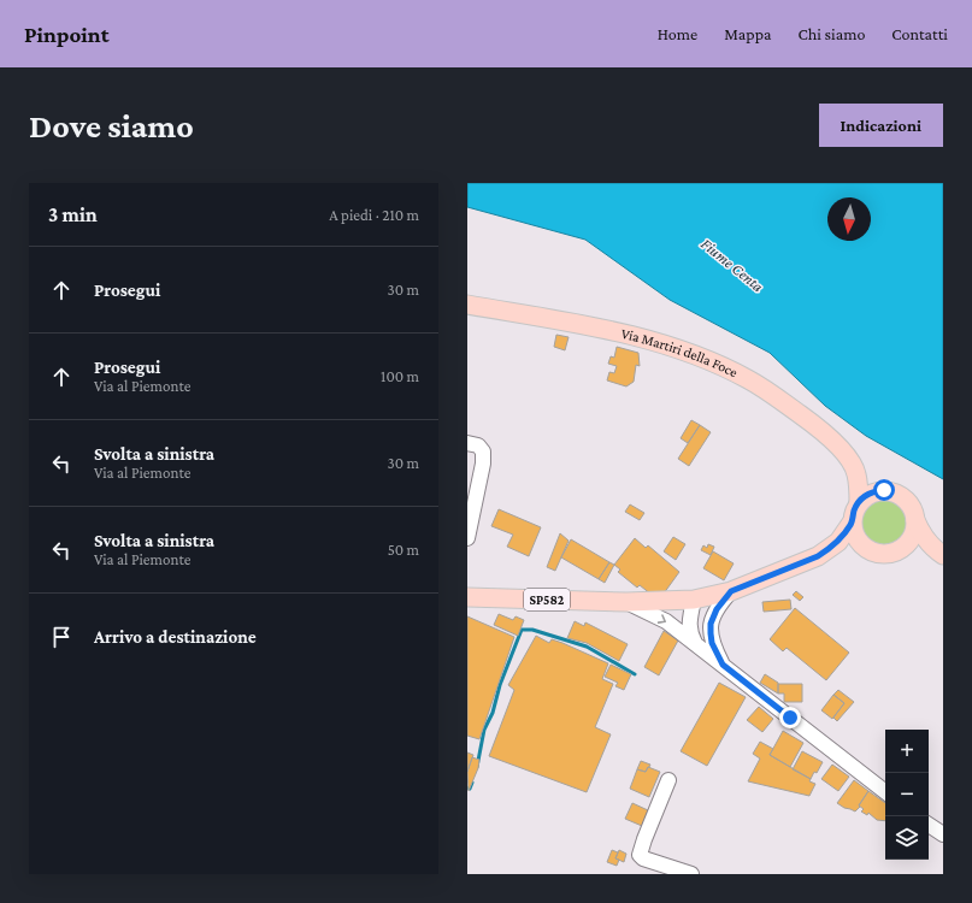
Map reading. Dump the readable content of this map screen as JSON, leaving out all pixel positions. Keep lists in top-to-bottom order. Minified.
{"streets":{"main road":["Via Martiri della Foce","SP582"]},"crossings":[["Via Martiri della Foce","SP582"]],"water":["Fiume Centa"],"north":"bottom","page":{"header":"Pinpoint","nav":["Home","Mappa","Chi siamo","Contatti"],"buttons":"Indicazioni","title":"Dove siamo","heading":["3 min","A piedi · 210 m"],"list":[["Prosegui","30 m"],["Prosegui","Via al Piemonte","100 m"],["Svolta a sinistra","Via al Piemonte","30 m"],["Svolta a sinistra","Via al Piemonte","50 m"],"Arrivo a destinazione"],"map_buttons":["+","−"]}}
